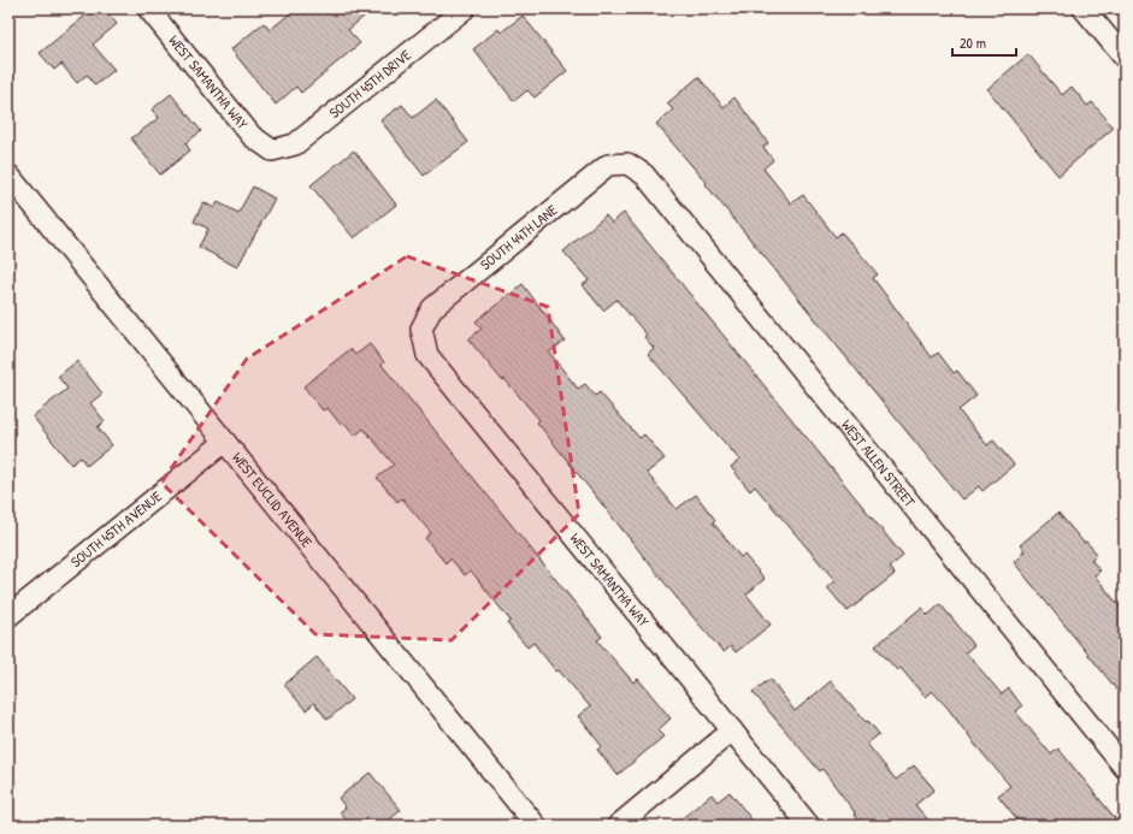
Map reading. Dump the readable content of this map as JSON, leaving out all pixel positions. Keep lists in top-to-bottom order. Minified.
{"streets":{"street":["WEST SAMANTHA WAY","SOUTH 45TH DRIVE","SOUTH 44TH LANE","WEST ALLEN STREET","WEST EUCLID AVENUE","SOUTH 45TH AVENUE"]},"crossings":[["WEST SAMANTHA WAY","SOUTH 45TH DRIVE"],["WEST SAMANTHA WAY","SOUTH 44TH LANE"],["SOUTH 44TH LANE","WEST ALLEN STREET"],["WEST EUCLID AVENUE","SOUTH 45TH AVENUE"]],"scale_bar":"20 m"}
